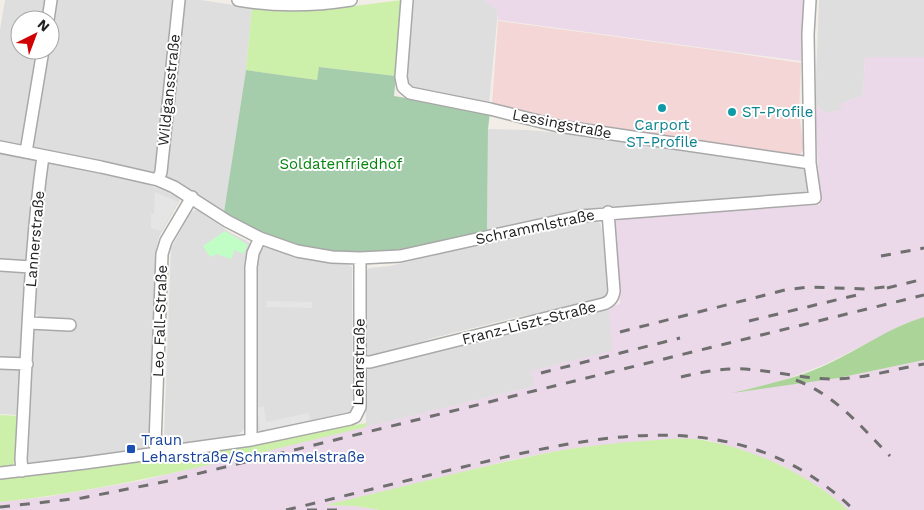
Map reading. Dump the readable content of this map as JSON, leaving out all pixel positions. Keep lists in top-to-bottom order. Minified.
{"streets":{"street":["Wildgansstraße","Lessingstraße","Schrammlstraße","Lannerstraße","Leo Fall-Straße","Franz-Liszt-Straße","Leharstraße"]},"crossings":[["Wildgansstraße","Schrammlstraße"],["Lessingstraße","Schrammlstraße"],["Schrammlstraße","Lannerstraße"],["Schrammlstraße","Leo Fall-Straße"],["Schrammlstraße","Franz-Liszt-Straße"],["Schrammlstraße","Leharstraße"],["Lannerstraße","Leharstraße"],["Leo Fall-Straße","Leharstraße"],["Franz-Liszt-Straße","Leharstraße"]],"parks":["Soldatenfriedhof"],"places":{"other":["Carport ST-Profile","ST-Profile"],"transit":["Traun Leharstraße/Schrammelstraße"]},"north":"top right"}
